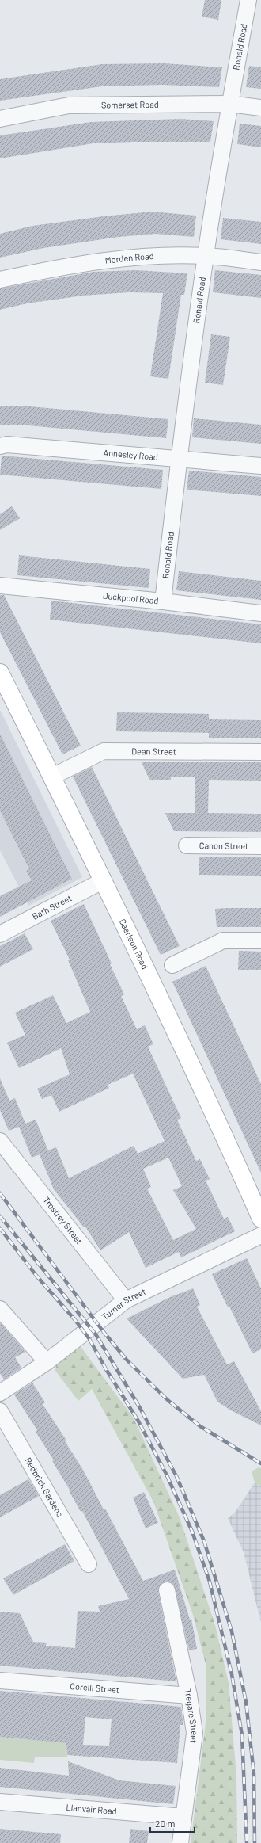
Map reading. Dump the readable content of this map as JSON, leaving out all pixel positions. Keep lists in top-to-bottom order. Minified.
{"streets":{"main road":["Caerleon Road"],"street":["Ronald Road","Somerset Road","Morden Road","Annesley Road","Duckpool Road","Dean Street","Canon Street","Bath Street","Trostrey Street","Turner Street","Redbrick Gardens","Corelli Street","Tregare Street","Llanvair Road"]},"crossings":[["Ronald Road","Somerset Road"],["Ronald Road","Morden Road"],["Ronald Road","Annesley Road"],["Ronald Road","Duckpool Road"],["Dean Street","Caerleon Road"],["Bath Street","Caerleon Road"],["Trostrey Street","Turner Street"],["Corelli Street","Tregare Street"],["Tregare Street","Llanvair Road"]],"scale_bar":"20 m"}
